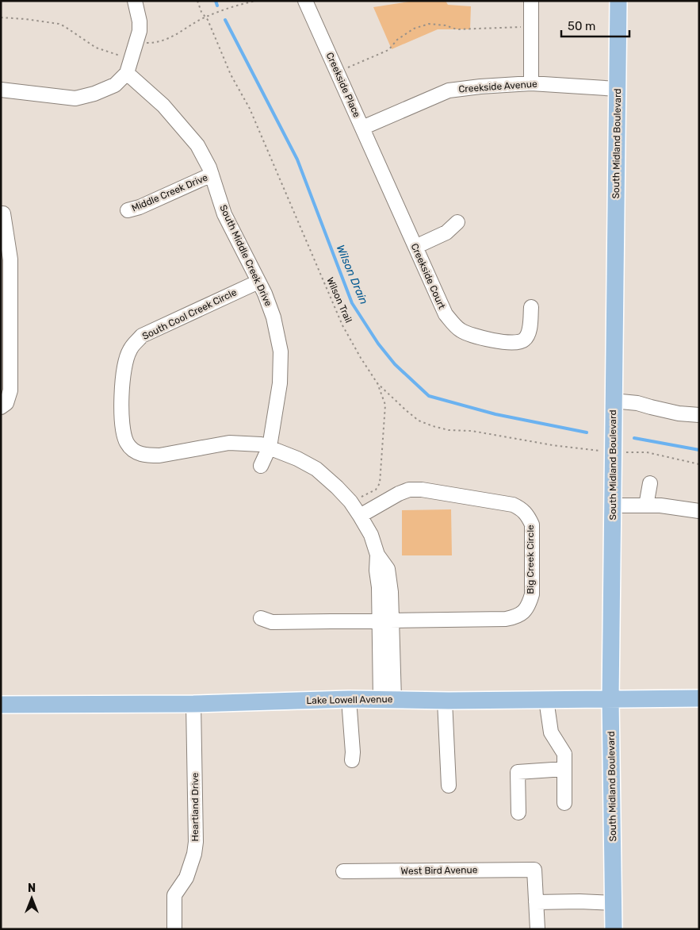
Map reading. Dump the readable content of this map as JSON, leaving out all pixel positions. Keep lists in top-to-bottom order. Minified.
{"streets":{"main road":["South Midland Boulevard","Lake Lowell Avenue"],"street":["Creekside Place","Creekside Avenue","Middle Creek Drive","South Middle Creek Drive","Creekside Court","South Cool Creek Circle","Big Creek Circle","Heartland Drive","West Bird Avenue"],"path":["Wilson Trail"]},"crossings":[["Creekside Place","Creekside Avenue"],["Creekside Place","Creekside Court"],["Creekside Avenue","South Midland Boulevard"],["South Midland Boulevard","Lake Lowell Avenue"],["Middle Creek Drive","South Middle Creek Drive"],["South Middle Creek Drive","South Cool Creek Circle"],["Lake Lowell Avenue","Heartland Drive"]],"water":["Wilson Drain"],"scale_bar":"50 m","north":"top"}
